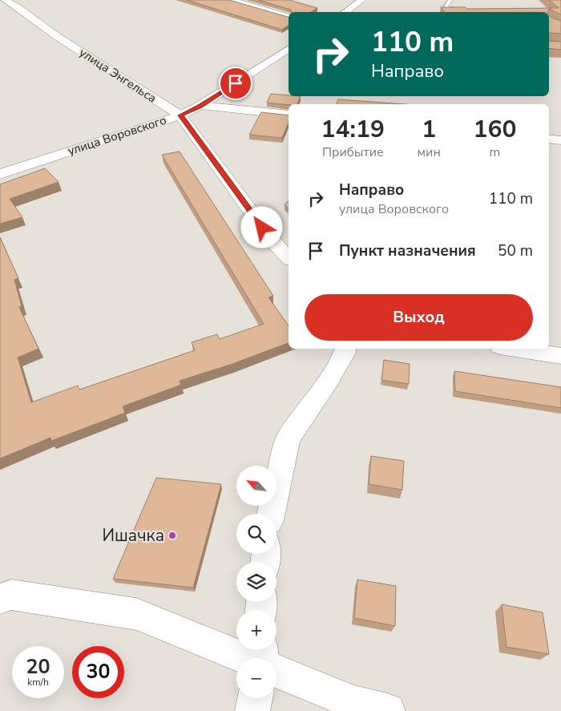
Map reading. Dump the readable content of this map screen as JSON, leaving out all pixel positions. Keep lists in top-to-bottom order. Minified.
{"streets":{"street":["улица Энгельса","улица Воровского"]},"crossings":[["улица Энгельса","улица Воровского"]],"places":["Ишачка"],"north":"top left","page":{"turn":["110 m","Направо"],"eta":["14:19","Прибытие","1","мин","160","m"],"list":[{"name":"Направо","note":"улица Воровского","value":"110 m"},{"name":"Пункт назначения","value":"50 m"}],"buttons":"Выход","map_buttons":["+","−"],"speed":"20 km/h","limit":"30"}}
